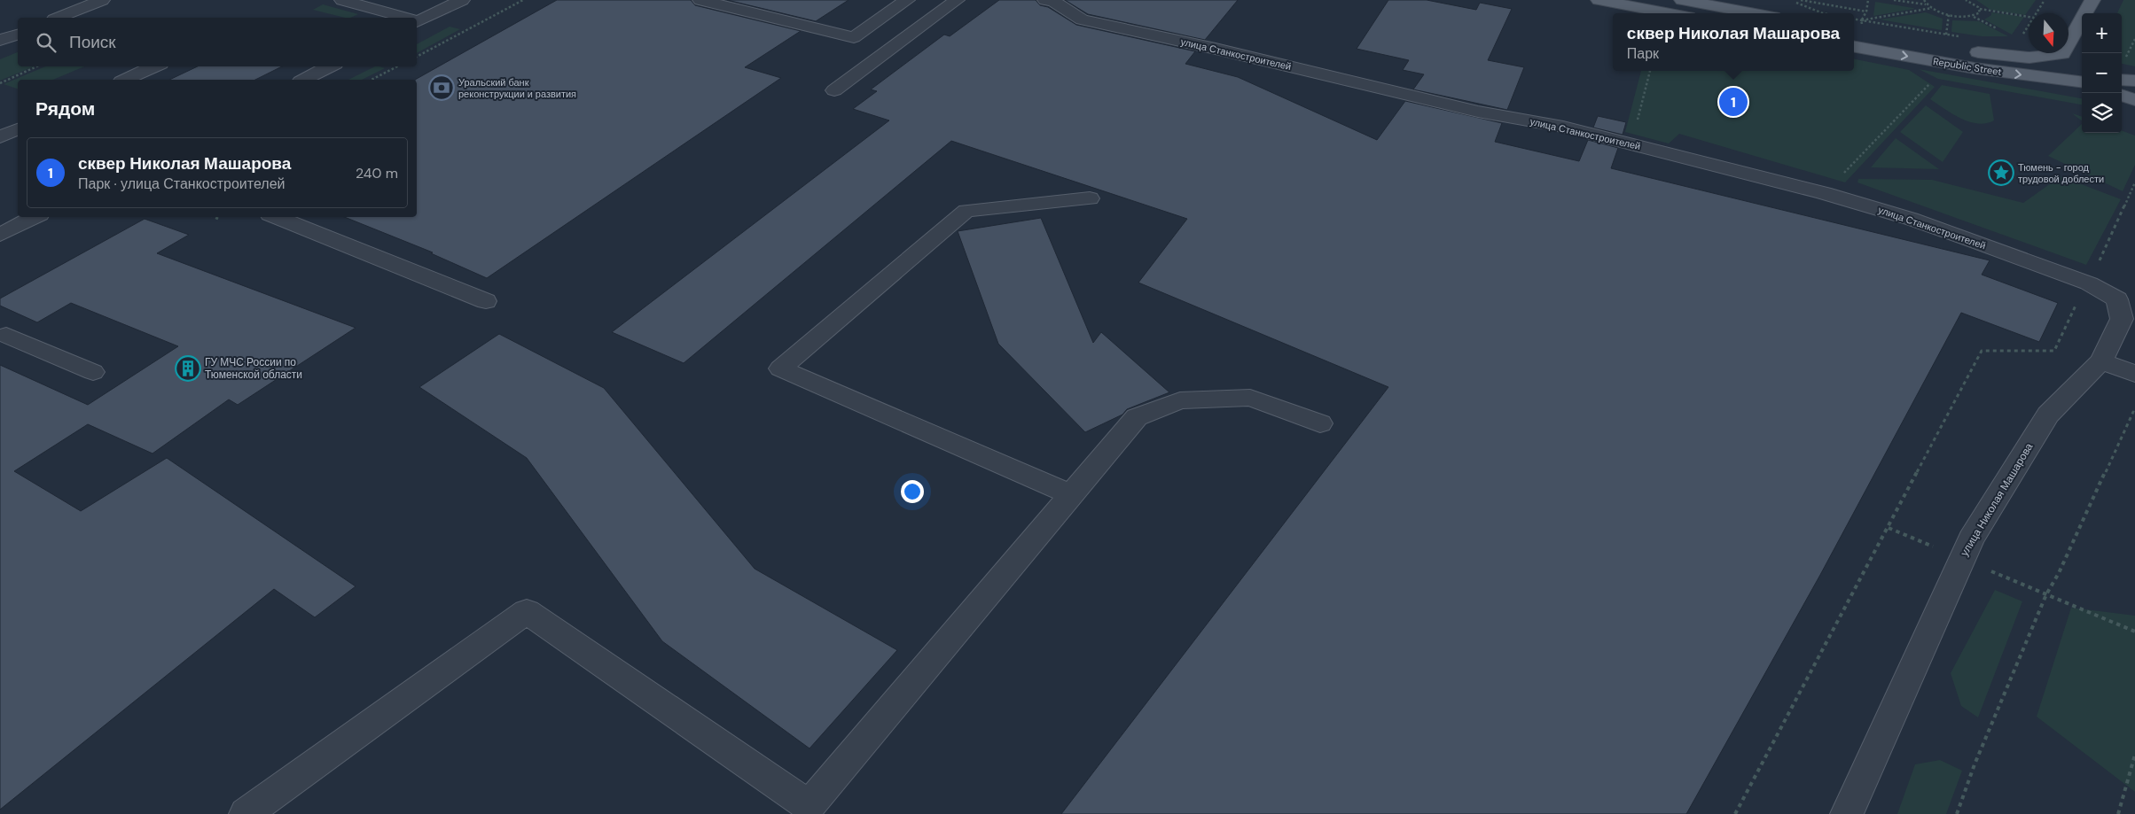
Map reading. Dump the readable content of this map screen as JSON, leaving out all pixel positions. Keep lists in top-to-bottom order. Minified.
{"streets":{"main road":["Republic Street"],"street":["улица Станкостроителей","улица Николая Машарова"]},"crossings":[["улица Станкостроителей","улица Николая Машарова"]],"places":{"bank":["Уральский банк реконструкции и развития"],"place":["Тюмень - город трудовой доблести"],"building":["ГУ МЧС России по Тюменской области"]},"north":"bottom","page":{"map_buttons":["+","−"],"popup":["сквер Николая Машарова","Парк"],"search":"Поиск","heading":"Рядом","pins":"1","list":[{"mark":"1","name":"сквер Николая Машарова","note":"Парк · улица Станкостроителей","value":"240 m"}]}}
